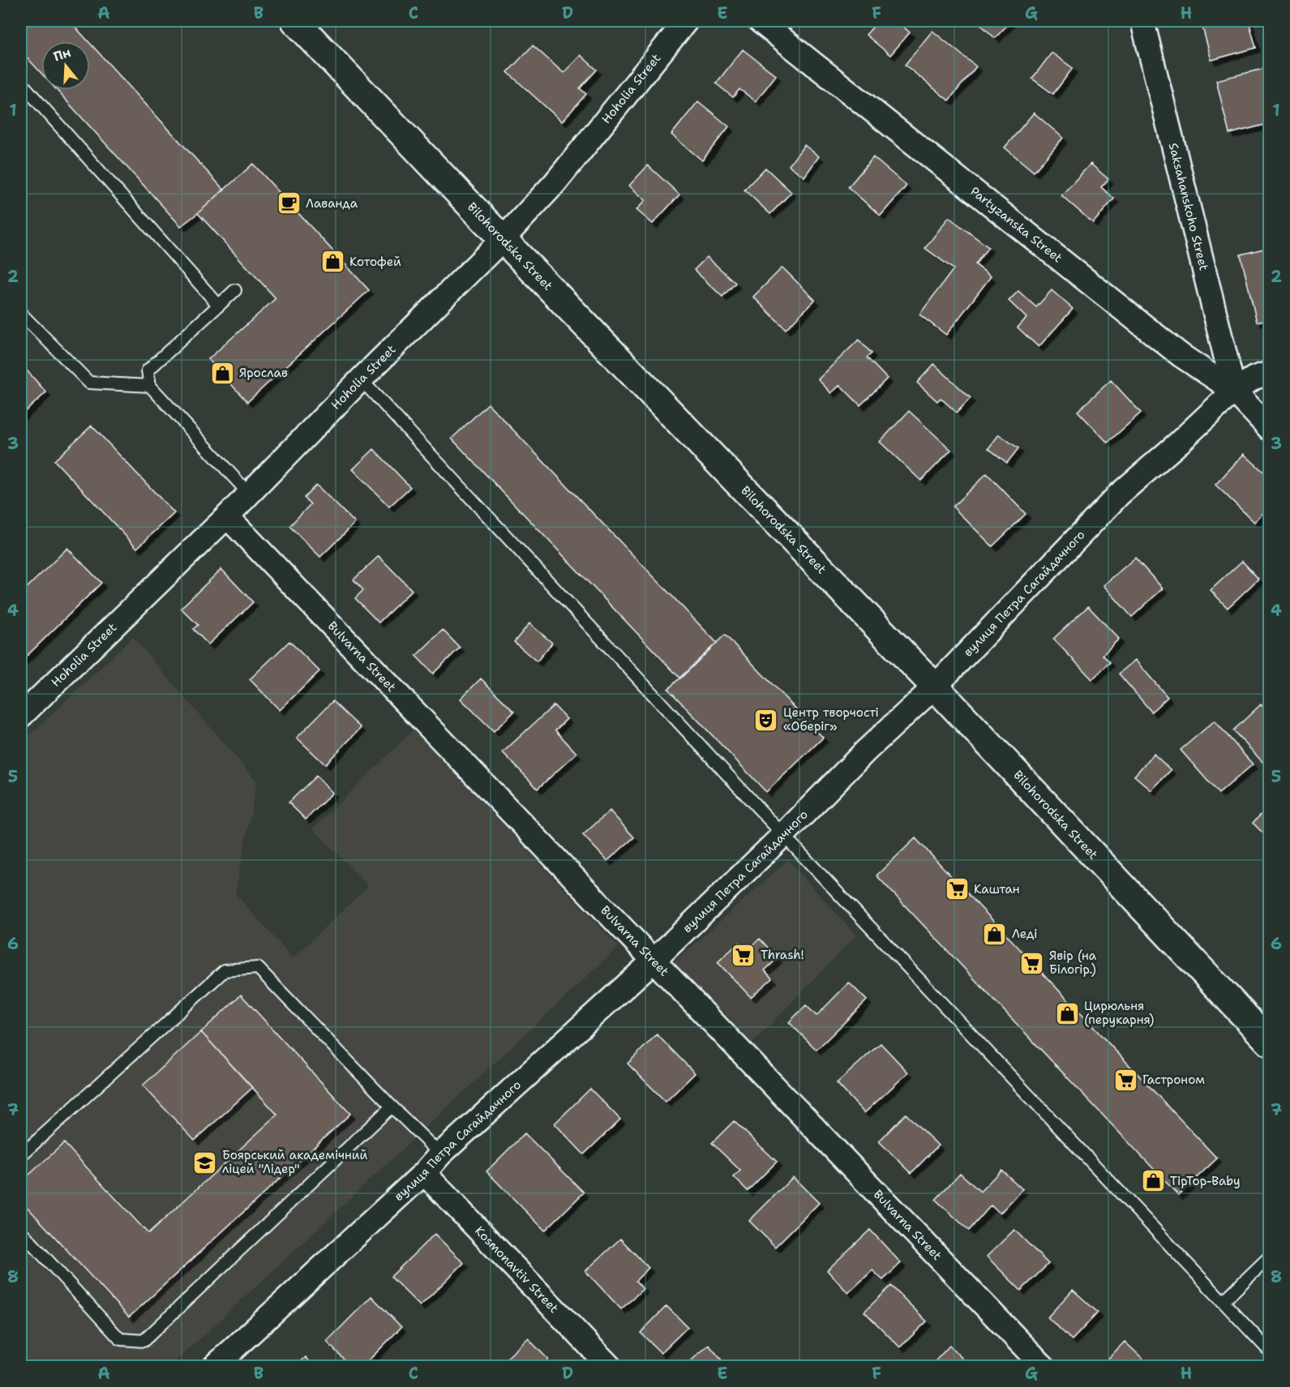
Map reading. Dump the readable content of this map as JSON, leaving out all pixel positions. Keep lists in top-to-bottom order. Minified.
{"streets":{"street":["Hoholia Street","Saksahanskoho Street","Partyzanska Street","Bilohorodska Street","вулиця Петра Сагайдачного","Bulvarna Street","Kosmonavtiv Street"]},"crossings":[["Hoholia Street","Bilohorodska Street"],["Hoholia Street","Bulvarna Street"],["Saksahanskoho Street","Partyzanska Street"],["Saksahanskoho Street","вулиця Петра Сагайдачного"],["Partyzanska Street","вулиця Петра Сагайдачного"],["Bilohorodska Street","вулиця Петра Сагайдачного"],["вулиця Петра Сагайдачного","Bulvarna Street"],["вулиця Петра Сагайдачного","Kosmonavtiv Street"]],"places":{"cafe":["Лаванда"],"shop":["Котофей","Ярослав","Леді","Цирюльня (перукарня)","TipTop-Baby"],"theatre":["Центр творчості «Оберіг»"],"supermarket":["Каштан","Thrash!","Явір (на Білогір.)","Гастроном"],"school or university":["Боярський академічний ліцей \"Лідер\""]},"north":"top","grid":{"columns":["A","B","C","D","E","F","G","H"],"rows":["1","2","3","4","5","6","7","8"]}}
